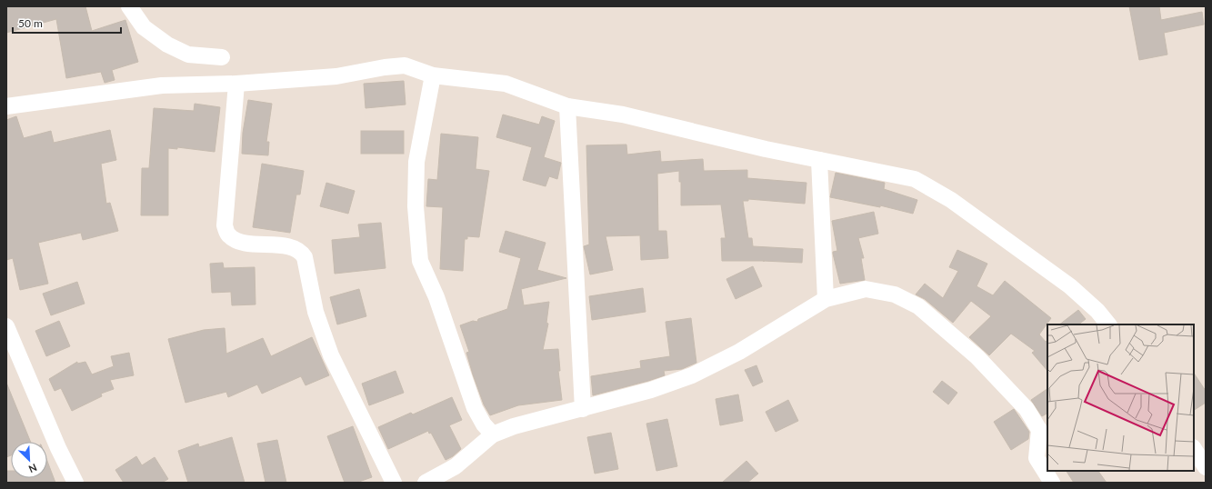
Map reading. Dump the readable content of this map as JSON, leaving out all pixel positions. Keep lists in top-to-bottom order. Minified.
{"scale_bar":"50 m","north":"bottom right"}
